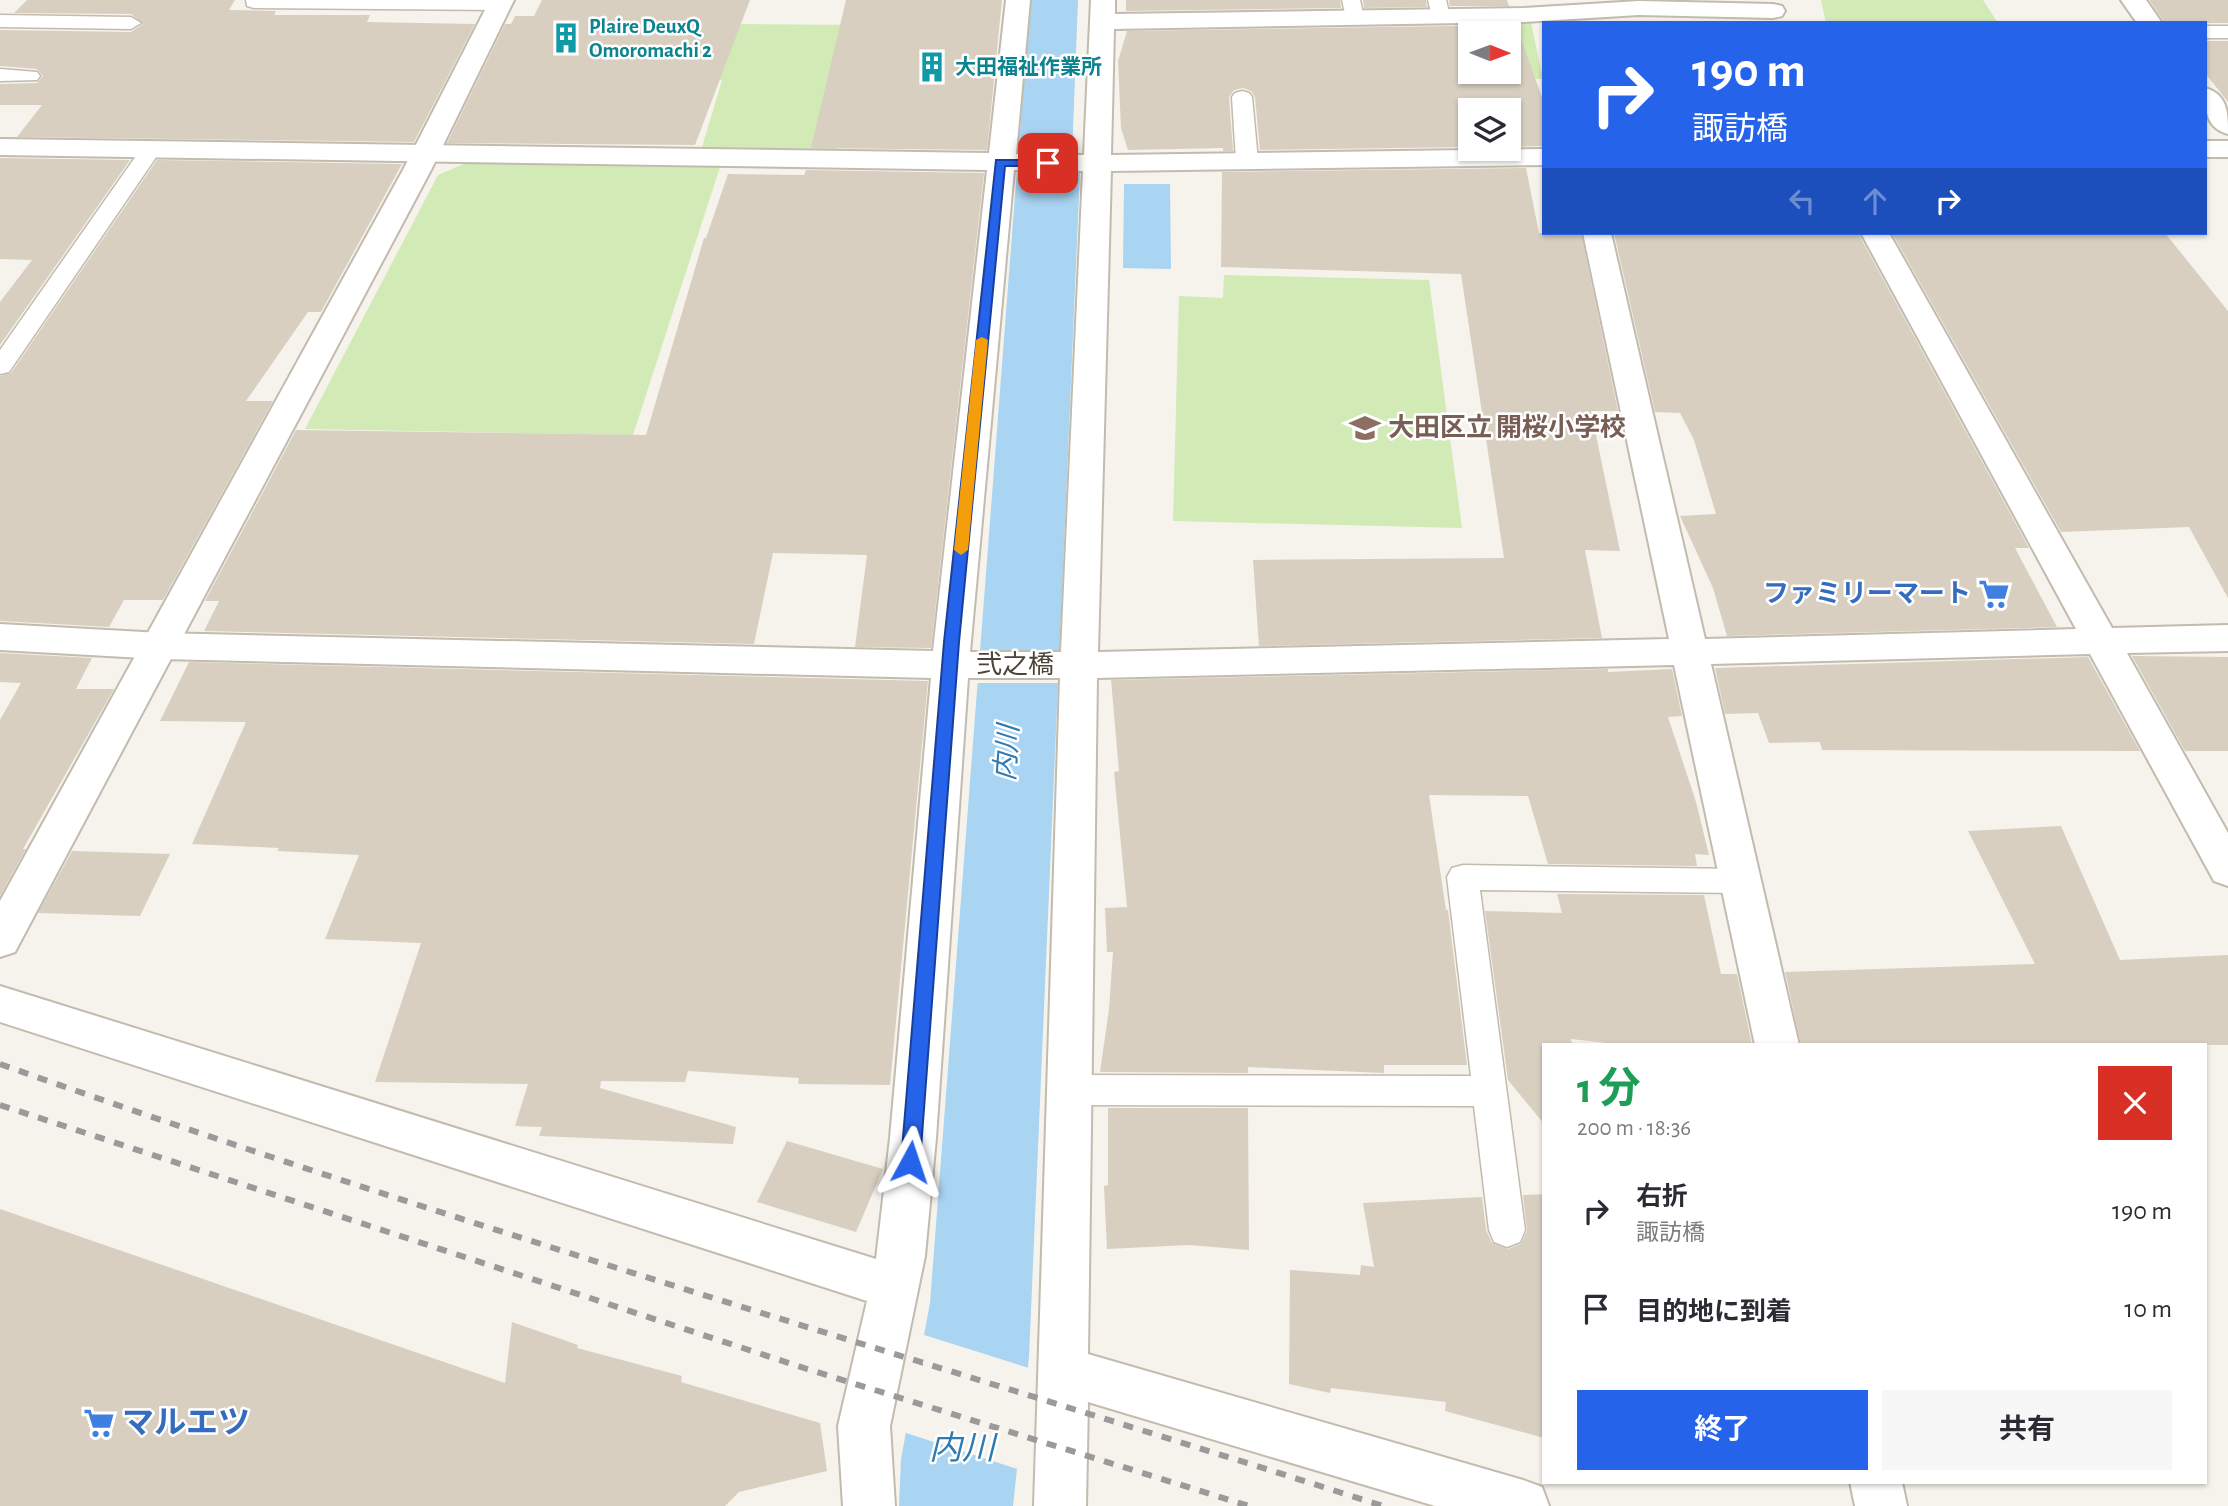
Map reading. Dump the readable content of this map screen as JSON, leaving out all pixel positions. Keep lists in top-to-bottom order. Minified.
{"streets":{"street":["弐之橋"]},"water":["内川"],"places":{"building":["Plaire DeuxQ Omoromachi 2","大田福祉作業所"],"school or university":["大田区立 開桜小学校"],"supermarket":["ファミリーマート","マルエツ"]},"north":"right","page":{"turn":["190 m","諏訪橋"],"heading":["1 分","200 m · 18:36"],"list":[{"name":"右折","note":"諏訪橋","value":"190 m"},{"name":"目的地に到着","value":"10 m"}],"buttons":["終了","共有"]}}
